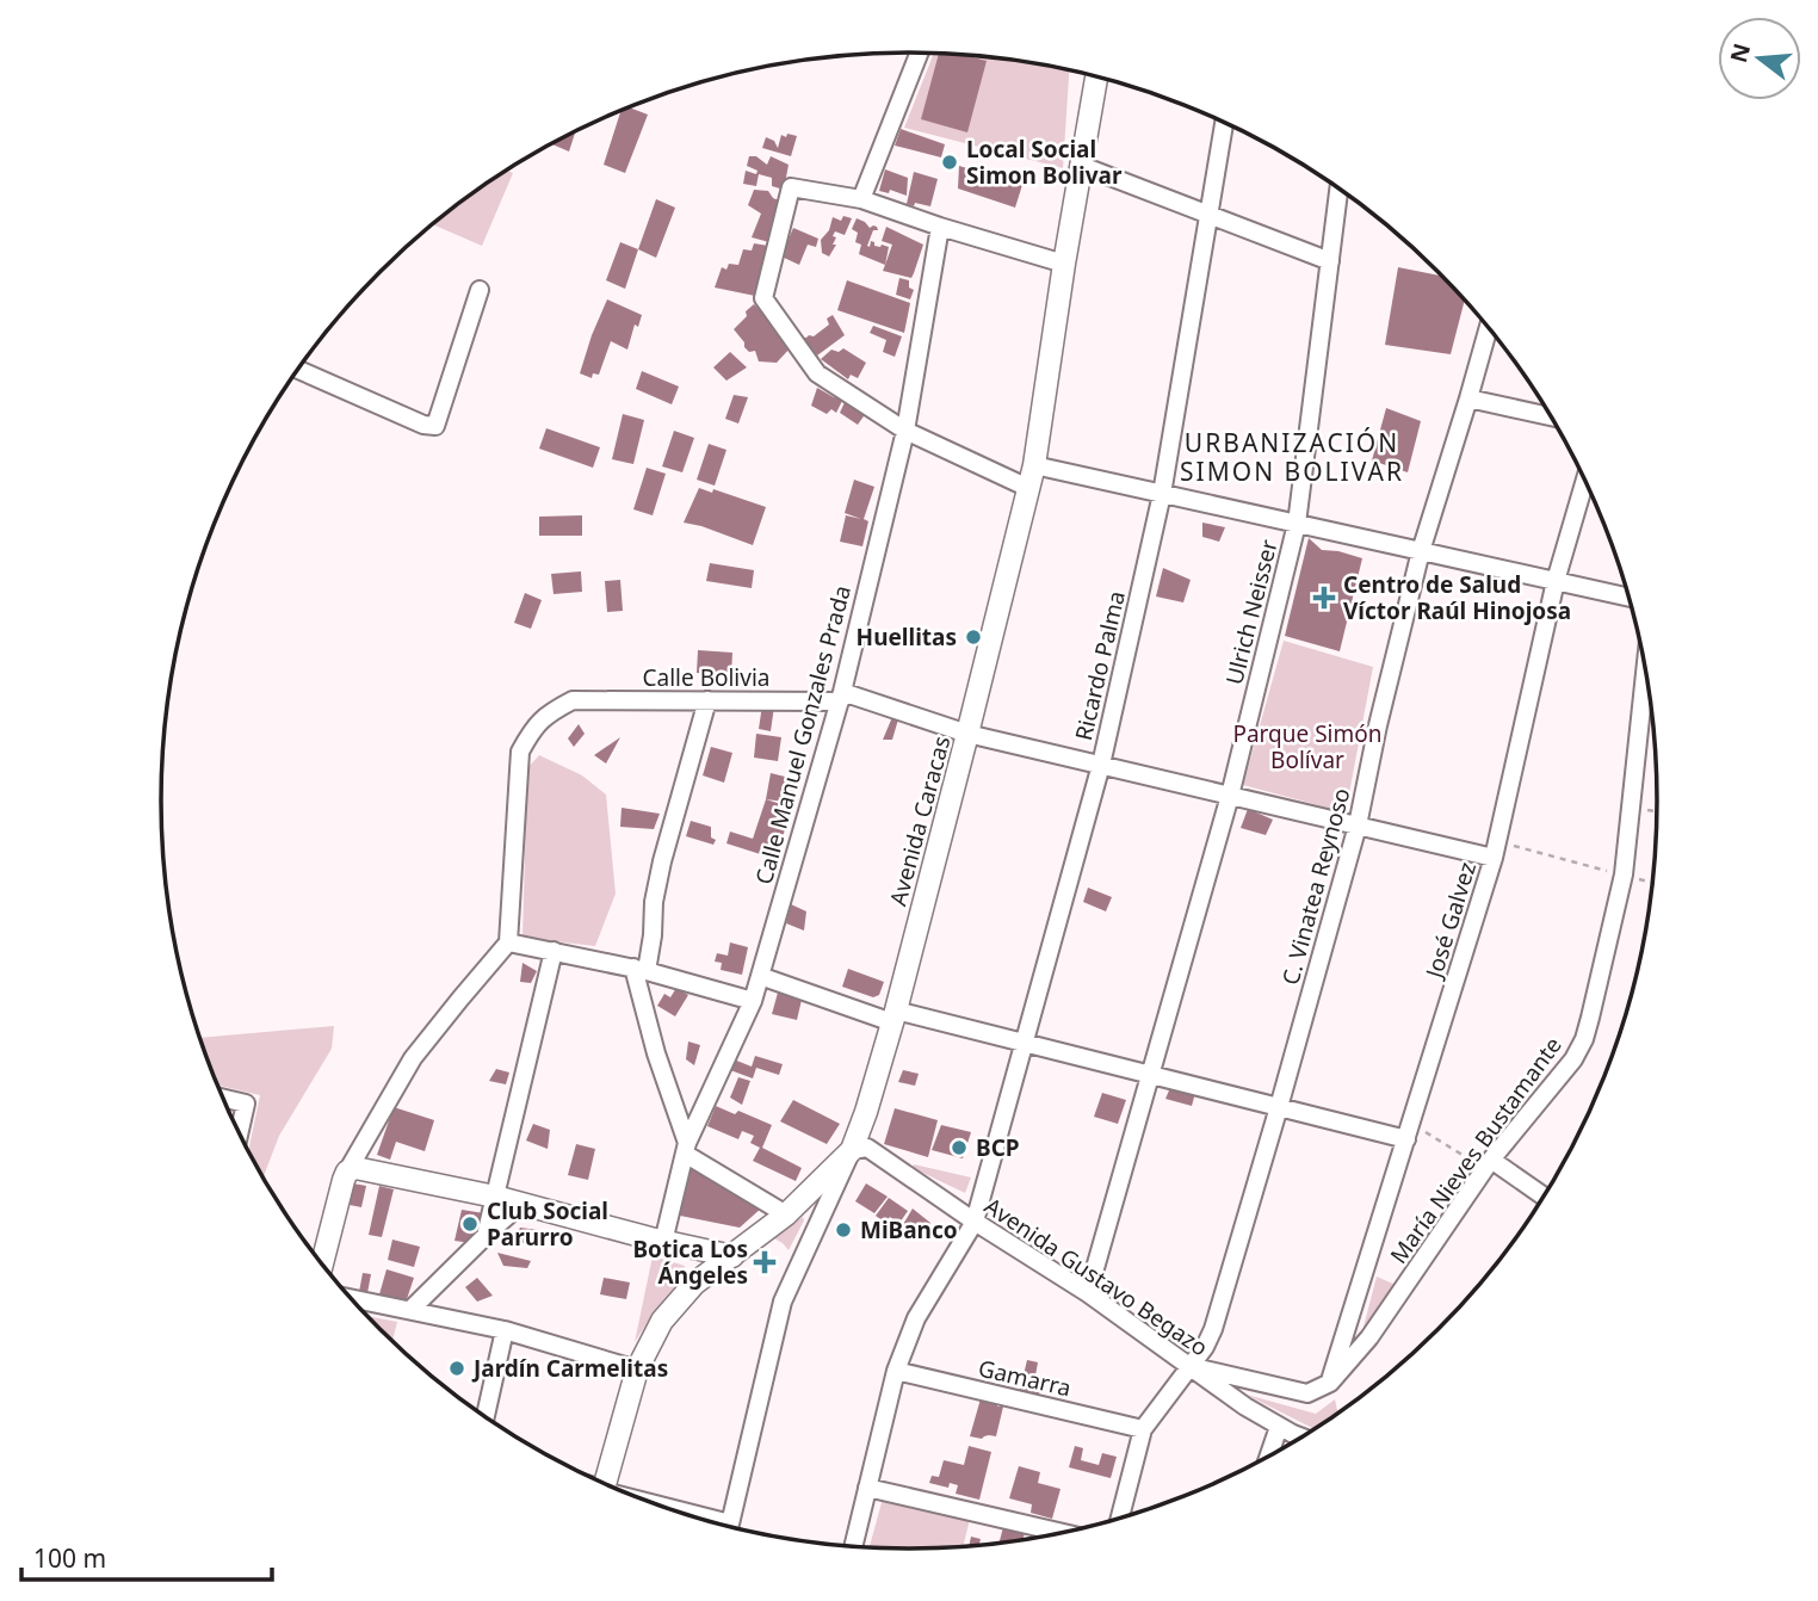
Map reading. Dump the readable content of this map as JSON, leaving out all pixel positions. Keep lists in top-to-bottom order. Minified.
{"streets":{"main road":["Avenida Caracas"],"street":["Ulrich Neisser","Ricardo Palma","Calle Bolivia","Calle Manuel Gonzales Prada","C. Vinatea Reynoso","José Galvez","María Nieves Bustamante","Avenida Gustavo Begazo","Gamarra"]},"crossings":[["Ulrich Neisser","Calle Bolivia"],["Ulrich Neisser","Avenida Gustavo Begazo"],["Ricardo Palma","Calle Bolivia"],["Ricardo Palma","Avenida Gustavo Begazo"],["Ricardo Palma","Gamarra"],["Calle Bolivia","Calle Manuel Gonzales Prada"],["Calle Bolivia","Avenida Caracas"],["Calle Bolivia","C. Vinatea Reynoso"],["Calle Bolivia","José Galvez"],["Avenida Caracas","Avenida Gustavo Begazo"],["C. Vinatea Reynoso","Avenida Gustavo Begazo"],["C. Vinatea Reynoso","Gamarra"],["José Galvez","María Nieves Bustamante"]],"districts":["URBANIZACIÓN SIMON BOLIVAR"],"parks":["Parque Simón Bolívar"],"places":{"other":["Local Social Simon Bolivar","Huellitas","BCP","Club Social Parurro","MiBanco","Jardín Carmelitas"],"health":["Centro de Salud Víctor Raúl Hinojosa","Botica Los Ángeles"]},"scale_bar":"100 m","north":"left"}
